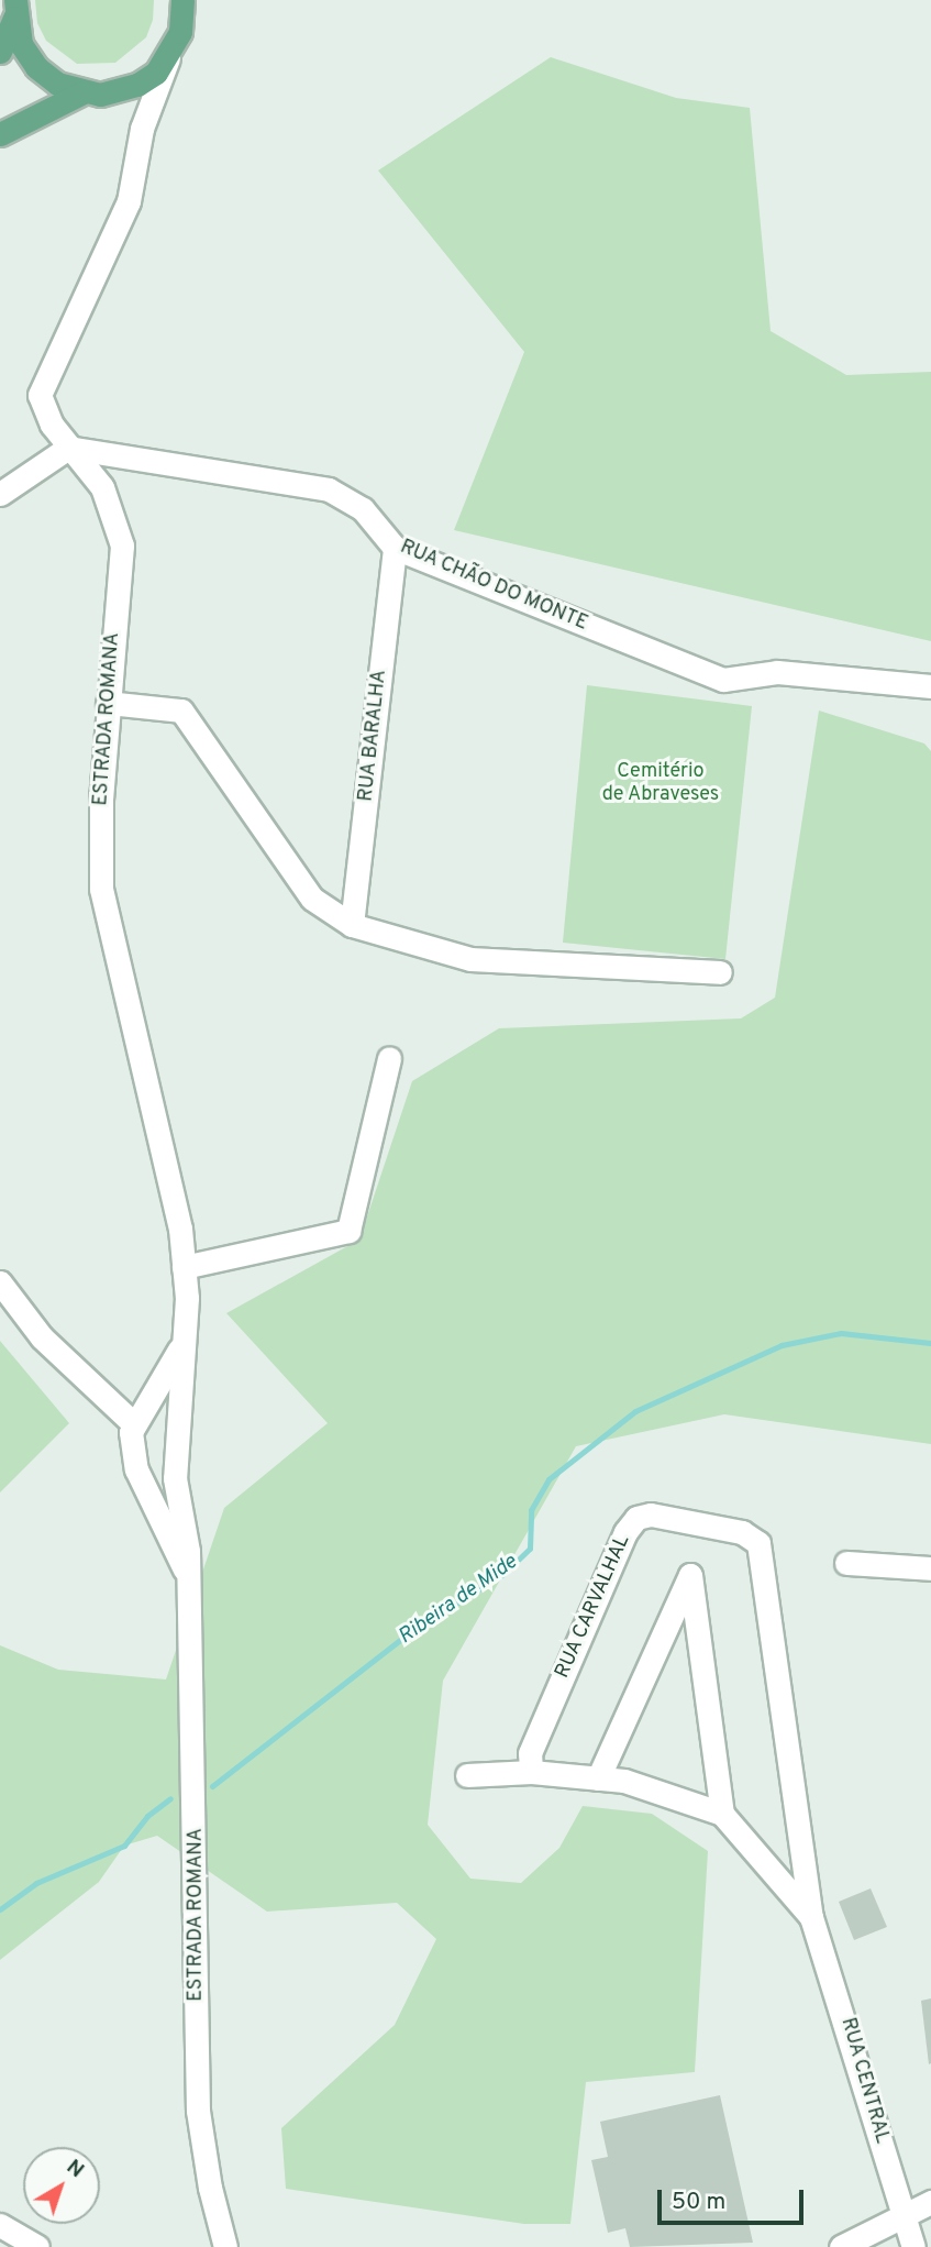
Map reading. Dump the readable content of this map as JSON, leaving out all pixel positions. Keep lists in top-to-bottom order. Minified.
{"streets":{"street":["RUA CHÃO DO MONTE","ESTRADA ROMANA","RUA BARALHA","RUA CARVALHAL","RUA CENTRAL"]},"crossings":[["RUA CHÃO DO MONTE","ESTRADA ROMANA"],["RUA CHÃO DO MONTE","RUA BARALHA"],["RUA CARVALHAL","RUA CENTRAL"]],"water":["Ribeira de Mide"],"parks":["Cemitério de Abraveses"],"scale_bar":"50 m","north":"top right"}
